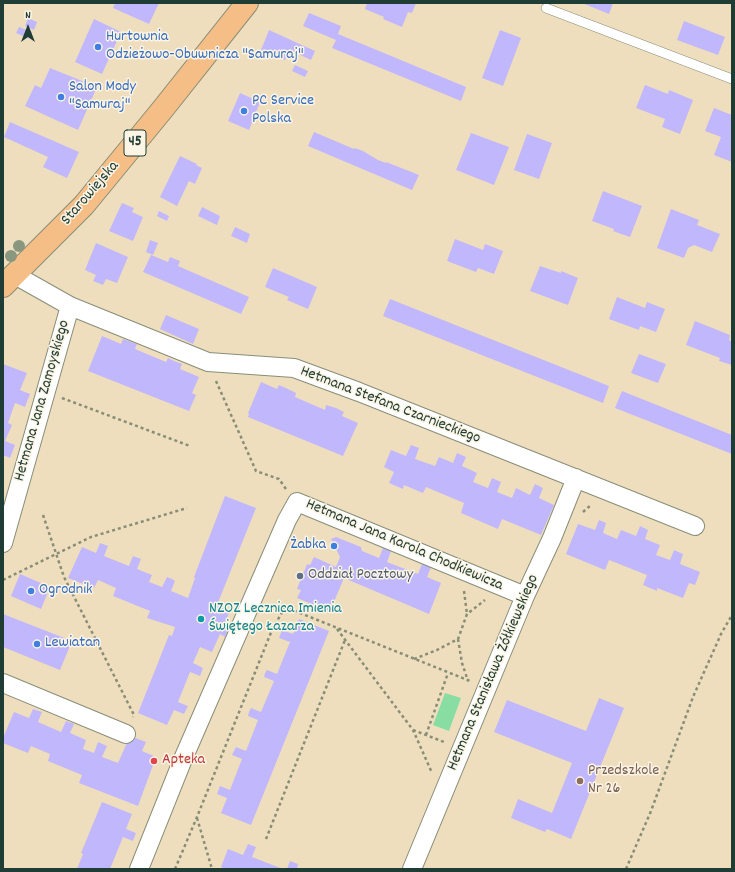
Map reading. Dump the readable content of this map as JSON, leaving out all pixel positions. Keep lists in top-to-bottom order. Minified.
{"streets":{"main road":["45","Starowiejska"],"street":["Hetmana Jana Zamoyskiego","Hetmana Stefana Czarnieckiego","Hetmana Jana Karola Chodkiewicza","Hetmana Stanisława Żółkiewskiego"]},"crossings":[["Starowiejska","Hetmana Stefana Czarnieckiego"],["Hetmana Jana Zamoyskiego","Hetmana Stefana Czarnieckiego"],["Hetmana Stefana Czarnieckiego","Hetmana Stanisława Żółkiewskiego"],["Hetmana Jana Karola Chodkiewicza","Hetmana Stanisława Żółkiewskiego"]],"places":["Hurtownia Odzieżowo-Obuwnicza \"Samuraj\"","Salon Mody \"Samuraj\"","PC Service Polska","Żabka","Oddział Pocztowy","Ogrodnik","NZOZ Lecznica Imienia Świętego Łazarza","Lewiatan","Apteka","Przedszkole Nr 26"],"north":"top"}
